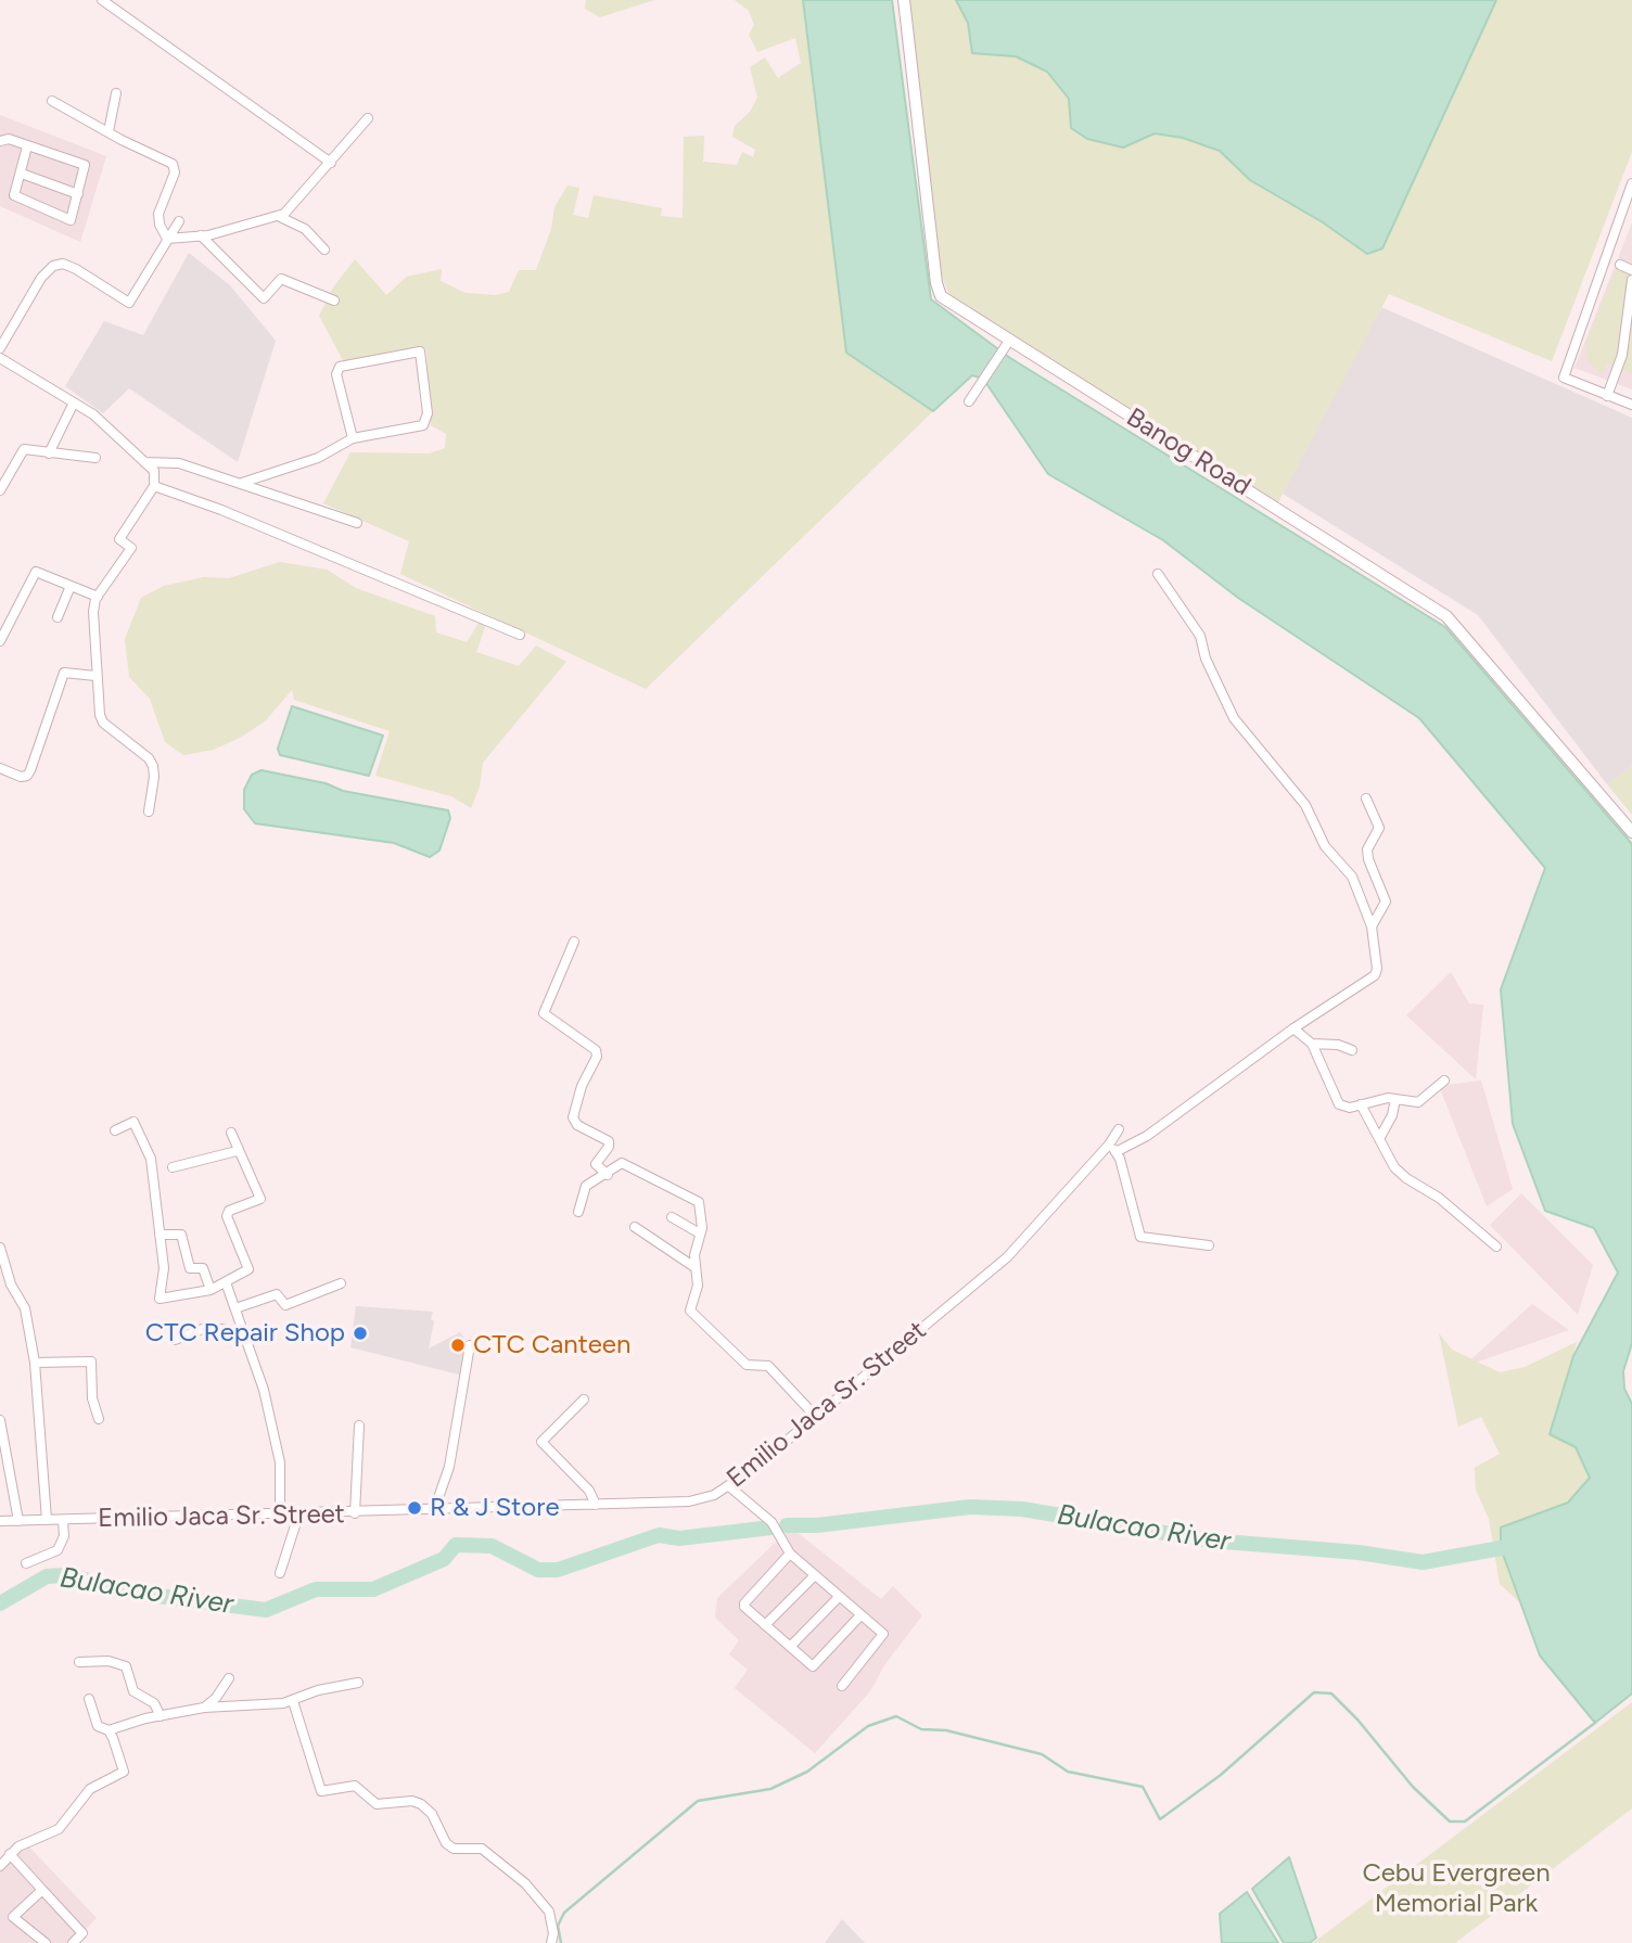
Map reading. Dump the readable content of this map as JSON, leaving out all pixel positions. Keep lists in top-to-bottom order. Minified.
{"streets":{"street":["Banog Road","Emilio Jaca Sr. Street"]},"water":["Bulacao River"],"parks":["Cebu Evergreen Memorial Park"],"places":["CTC Repair Shop","CTC Canteen","R & J Store"]}
